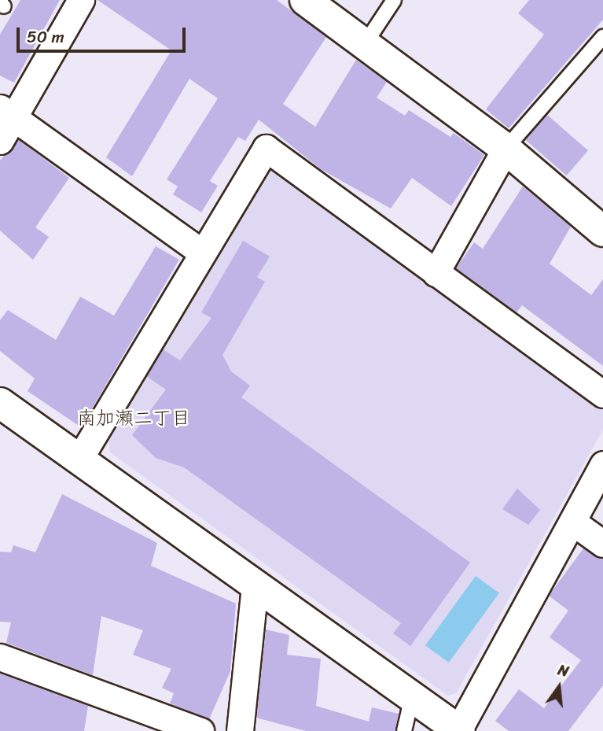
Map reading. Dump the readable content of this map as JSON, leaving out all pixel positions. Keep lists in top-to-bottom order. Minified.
{"districts":["南加瀬二丁目"],"scale_bar":"50 m","north":"top"}
